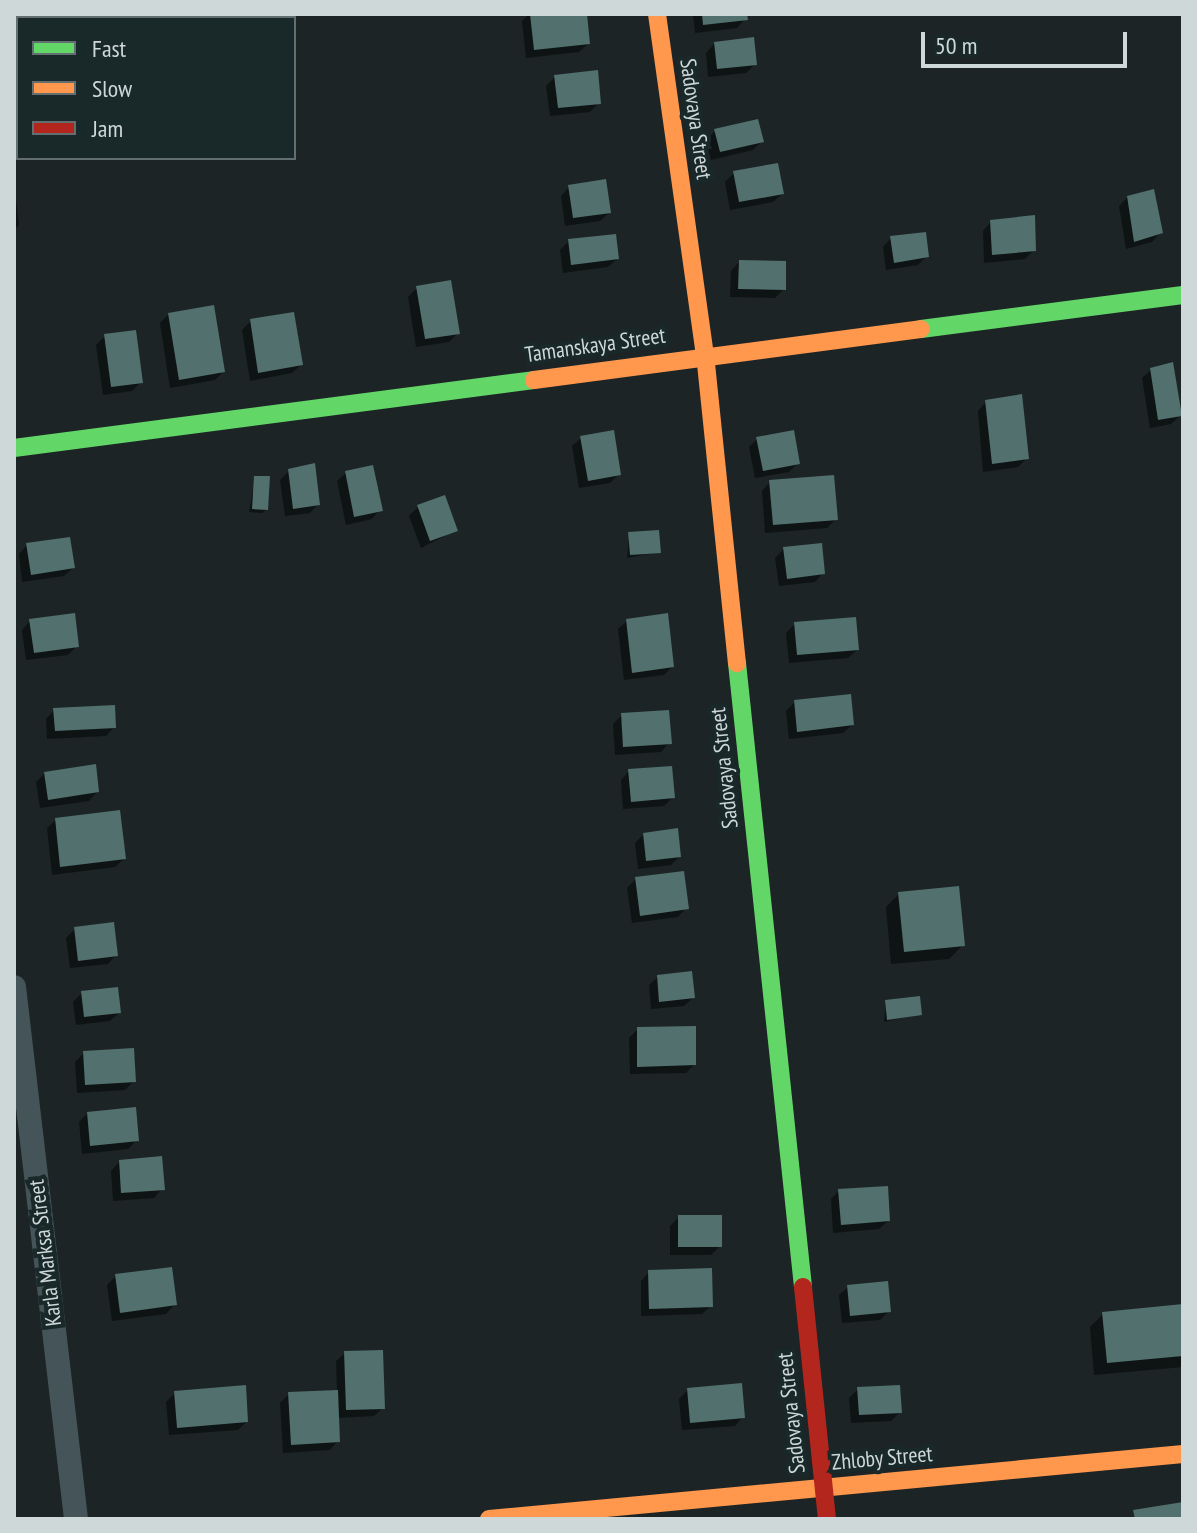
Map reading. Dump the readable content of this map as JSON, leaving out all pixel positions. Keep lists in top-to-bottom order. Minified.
{"streets":{"street":["Sadovaya Street","Tamanskaya Street","Karla Marksa Street","Zhloby Street"]},"crossings":[["Sadovaya Street","Tamanskaya Street"],["Sadovaya Street","Zhloby Street"]],"legend":["Fast","Slow","Jam"],"scale_bar":"50 m"}
